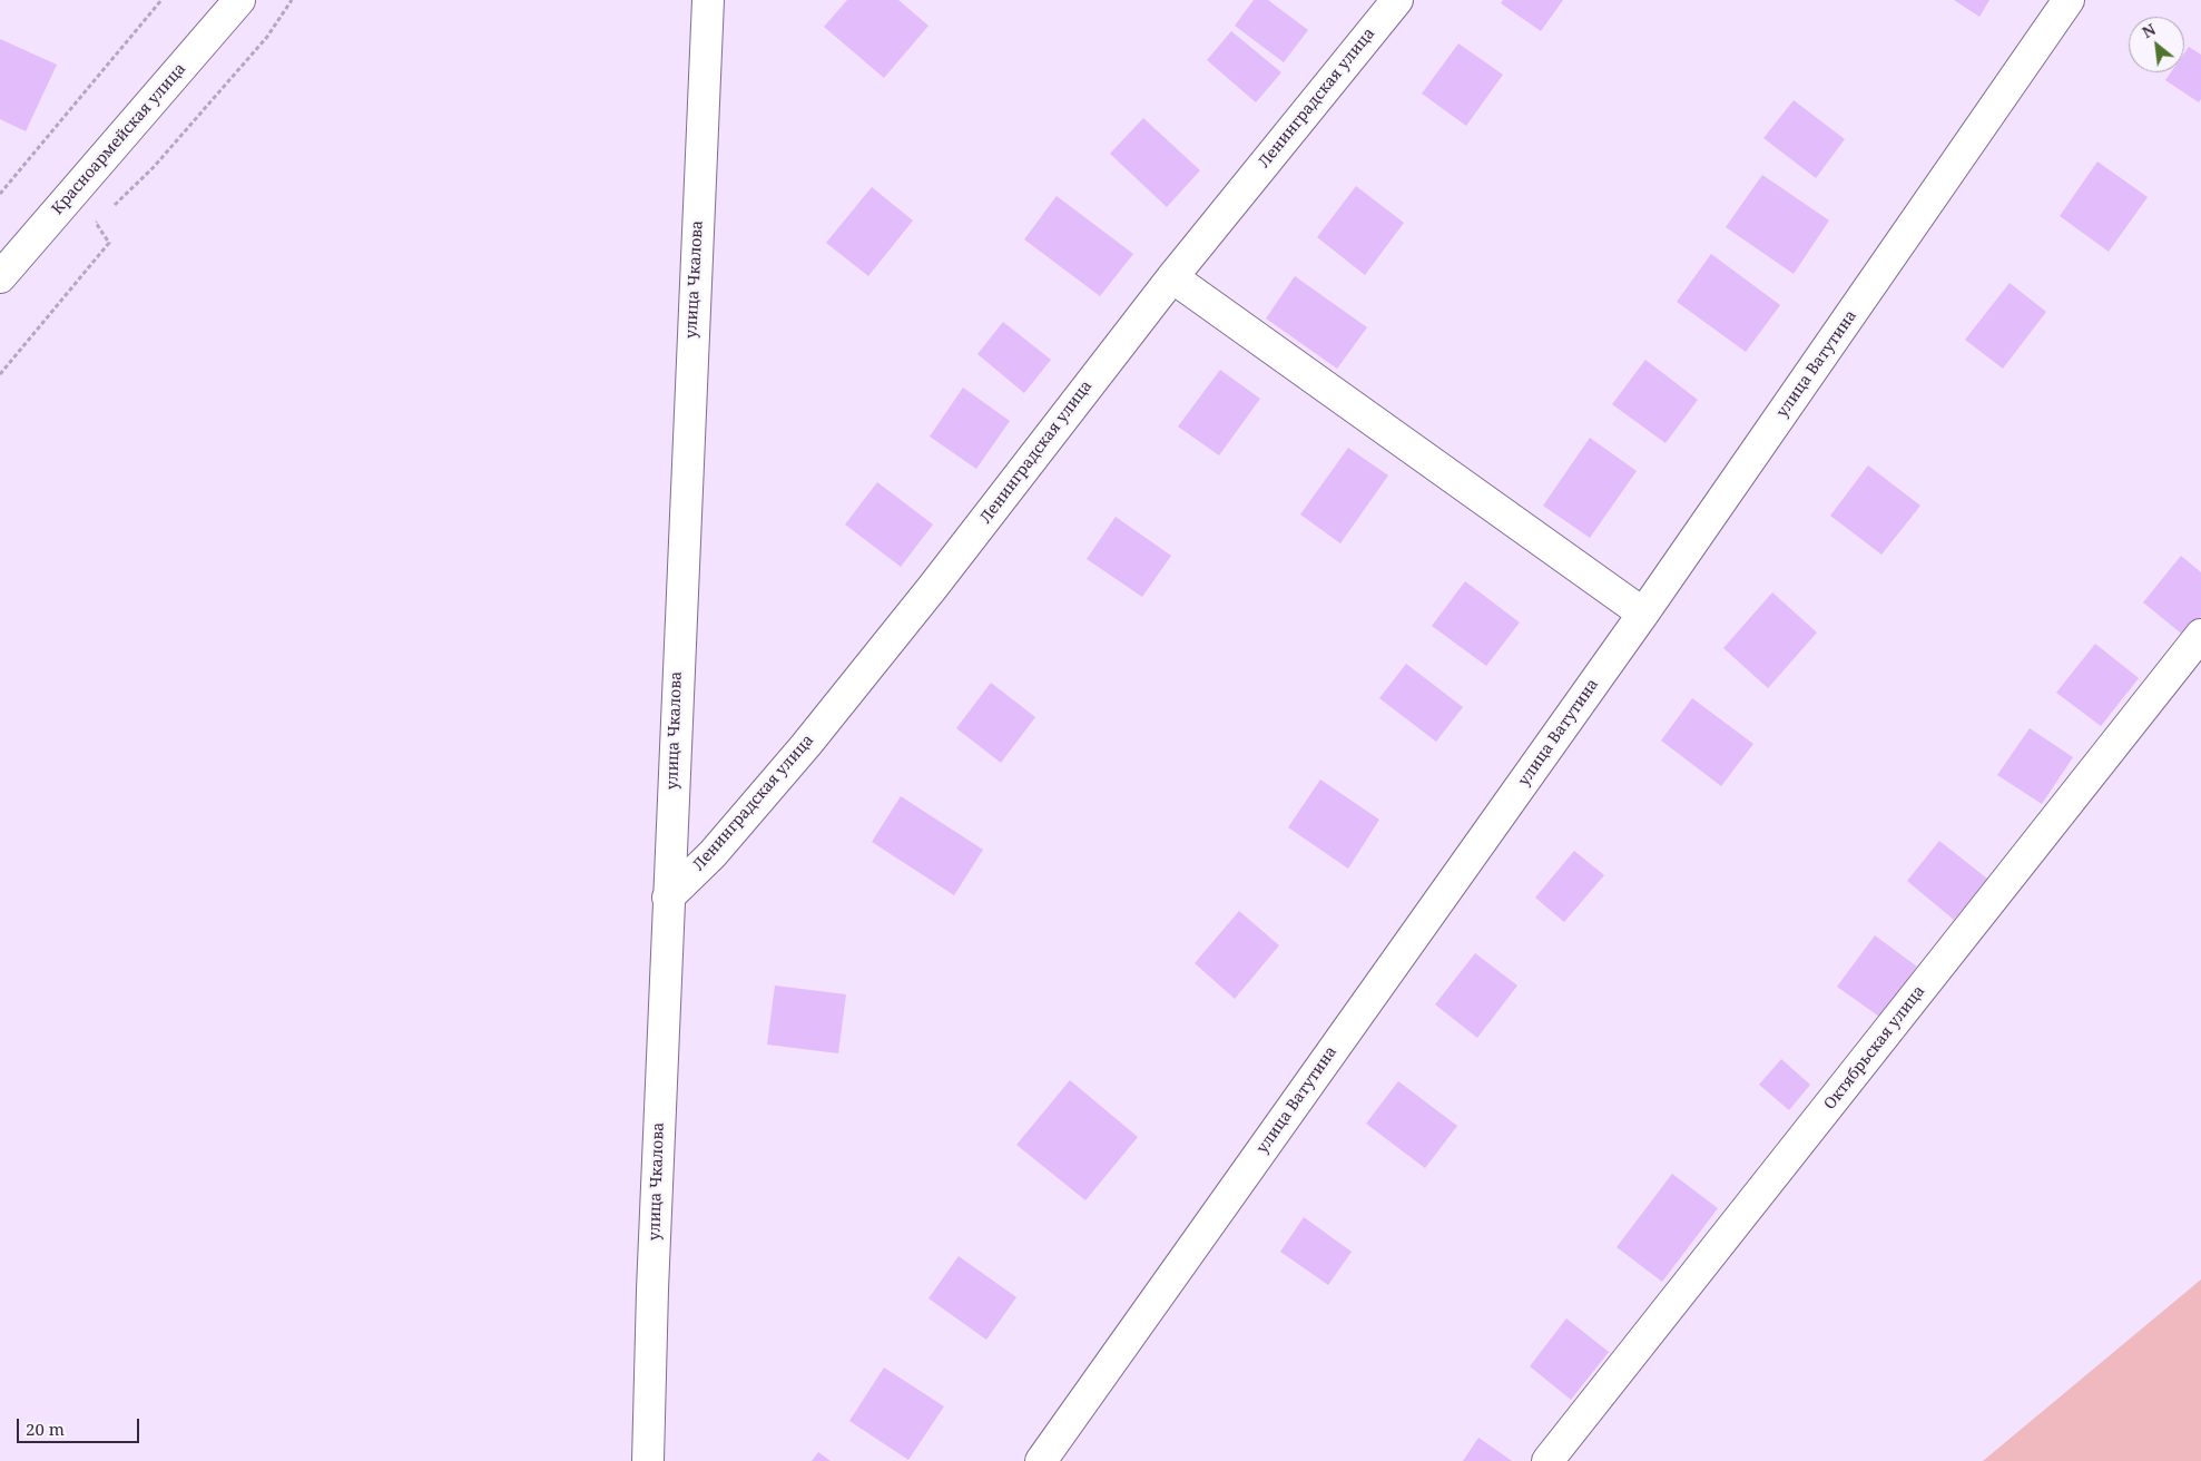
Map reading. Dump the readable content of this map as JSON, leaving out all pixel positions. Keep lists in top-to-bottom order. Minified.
{"streets":{"street":["Ленинградская улица","Красноармейская улица","улица Чкалова","улица Ватутина","Октябрьская улица"]},"crossings":[["Ленинградская улица","улица Чкалова"]],"scale_bar":"20 m","north":"top left"}
